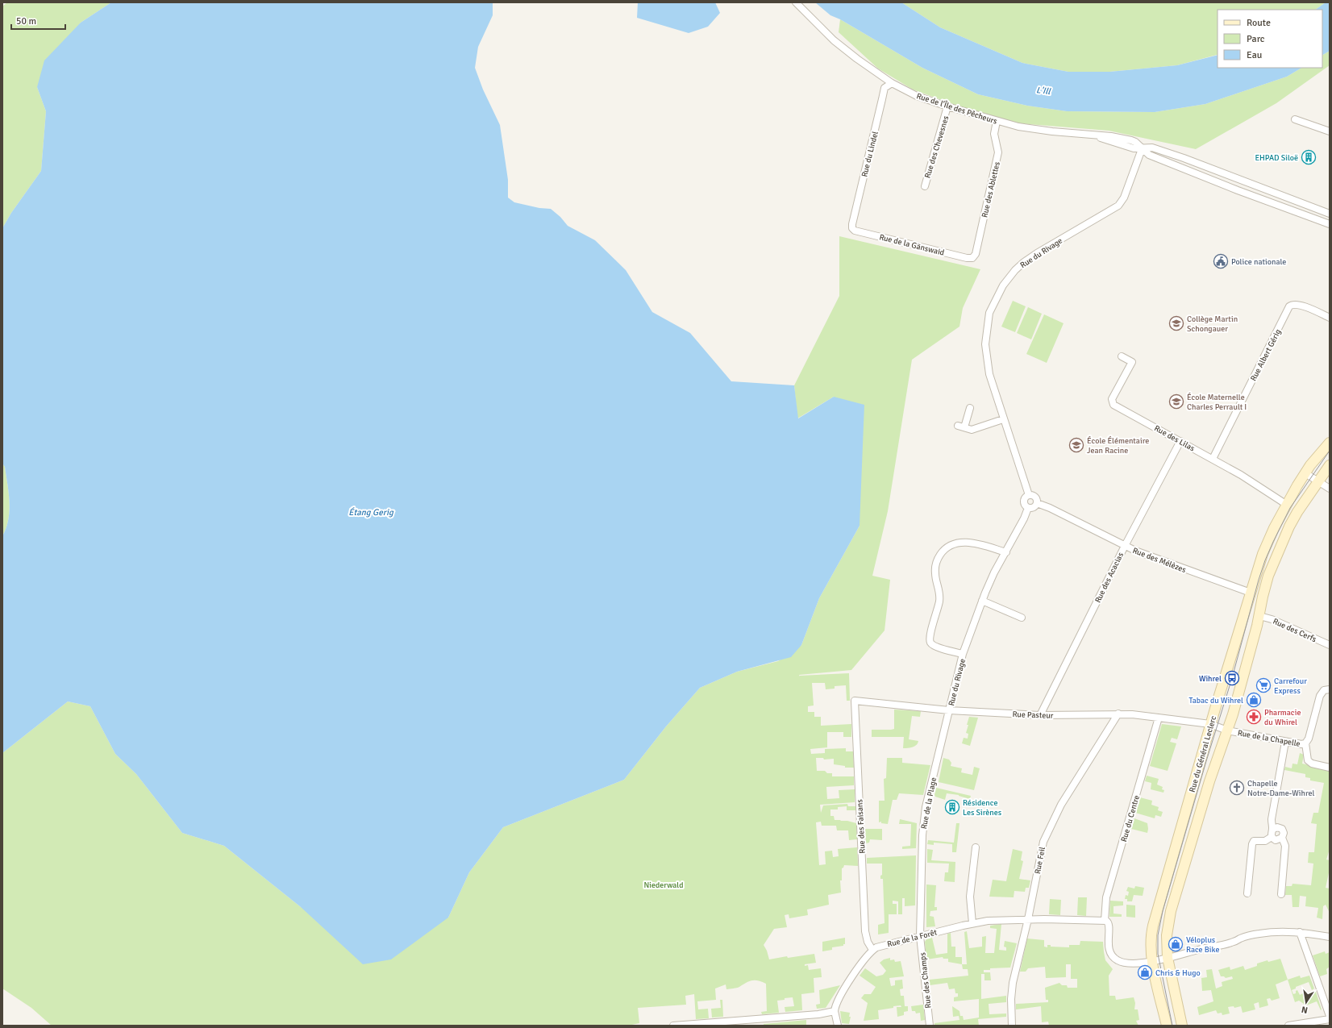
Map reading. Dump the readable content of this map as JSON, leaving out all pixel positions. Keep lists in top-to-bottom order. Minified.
{"streets":{"main road":["Rue du Général Leclerc"],"street":["Rue de l'Île des Pêcheurs","Rue des Chevesnes","Rue du Lindel","Rue des Ablettes","Rue de la Gänswaid","Rue du Rivage","Rue Albert Gérig","Rue des Lilas","Rue des Mélèzes","Rue des Acacias","Rue des Cerfs","Rue Pasteur","Rue de la Chapelle","Rue de la Plage","Rue du Centre","Rue des Faisans","Rue Feil","Rue de la Forêt","Rue des Champs"]},"crossings":[["Rue de l'Île des Pêcheurs","Rue des Chevesnes"],["Rue de l'Île des Pêcheurs","Rue du Lindel"],["Rue de l'Île des Pêcheurs","Rue des Ablettes"],["Rue de l'Île des Pêcheurs","Rue du Rivage"],["Rue du Lindel","Rue de la Gänswaid"],["Rue des Ablettes","Rue de la Gänswaid"],["Rue du Rivage","Rue des Mélèzes"],["Rue du Rivage","Rue Pasteur"],["Rue du Rivage","Rue de la Plage"],["Rue Albert Gérig","Rue des Lilas"],["Rue des Lilas","Rue des Acacias"],["Rue des Lilas","Rue du Général Leclerc"],["Rue des Mélèzes","Rue des Acacias"],["Rue des Mélèzes","Rue du Général Leclerc"],["Rue des Acacias","Rue Pasteur"],["Rue des Cerfs","Rue du Général Leclerc"],["Rue Pasteur","Rue de la Chapelle"],["Rue Pasteur","Rue du Général Leclerc"],["Rue Pasteur","Rue de la Plage"],["Rue Pasteur","Rue du Centre"],["Rue Pasteur","Rue des Faisans"],["Rue Pasteur","Rue Feil"],["Rue de la Chapelle","Rue du Général Leclerc"],["Rue de la Plage","Rue de la Forêt"],["Rue de la Plage","Rue des Champs"],["Rue du Centre","Rue de la Forêt"],["Rue des Faisans","Rue de la Forêt"],["Rue Feil","Rue de la Forêt"],["Rue de la Forêt","Rue des Champs"]],"water":["L'Ill","Étang Gerig"],"parks":["Niederwald"],"places":{"building":["EHPAD Siloë","Résidence Les Sirènes"],"public building":["Police nationale"],"school or university":["Collège Martin Schongauer","École Maternelle Charles Perrault I","École Élémentaire Jean Racine"],"bus stop":["Wihrel"],"supermarket":["Carrefour Express"],"shop":["Tabac du Wihrel","Véloplus Race Bike","Chris & Hugo"],"pharmacy":["Pharmacie du Whirel"],"church":["Chapelle Notre-Dame-Wihrel"]},"legend":["Route","Parc","Eau"],"scale_bar":"50 m","north":"bottom"}
